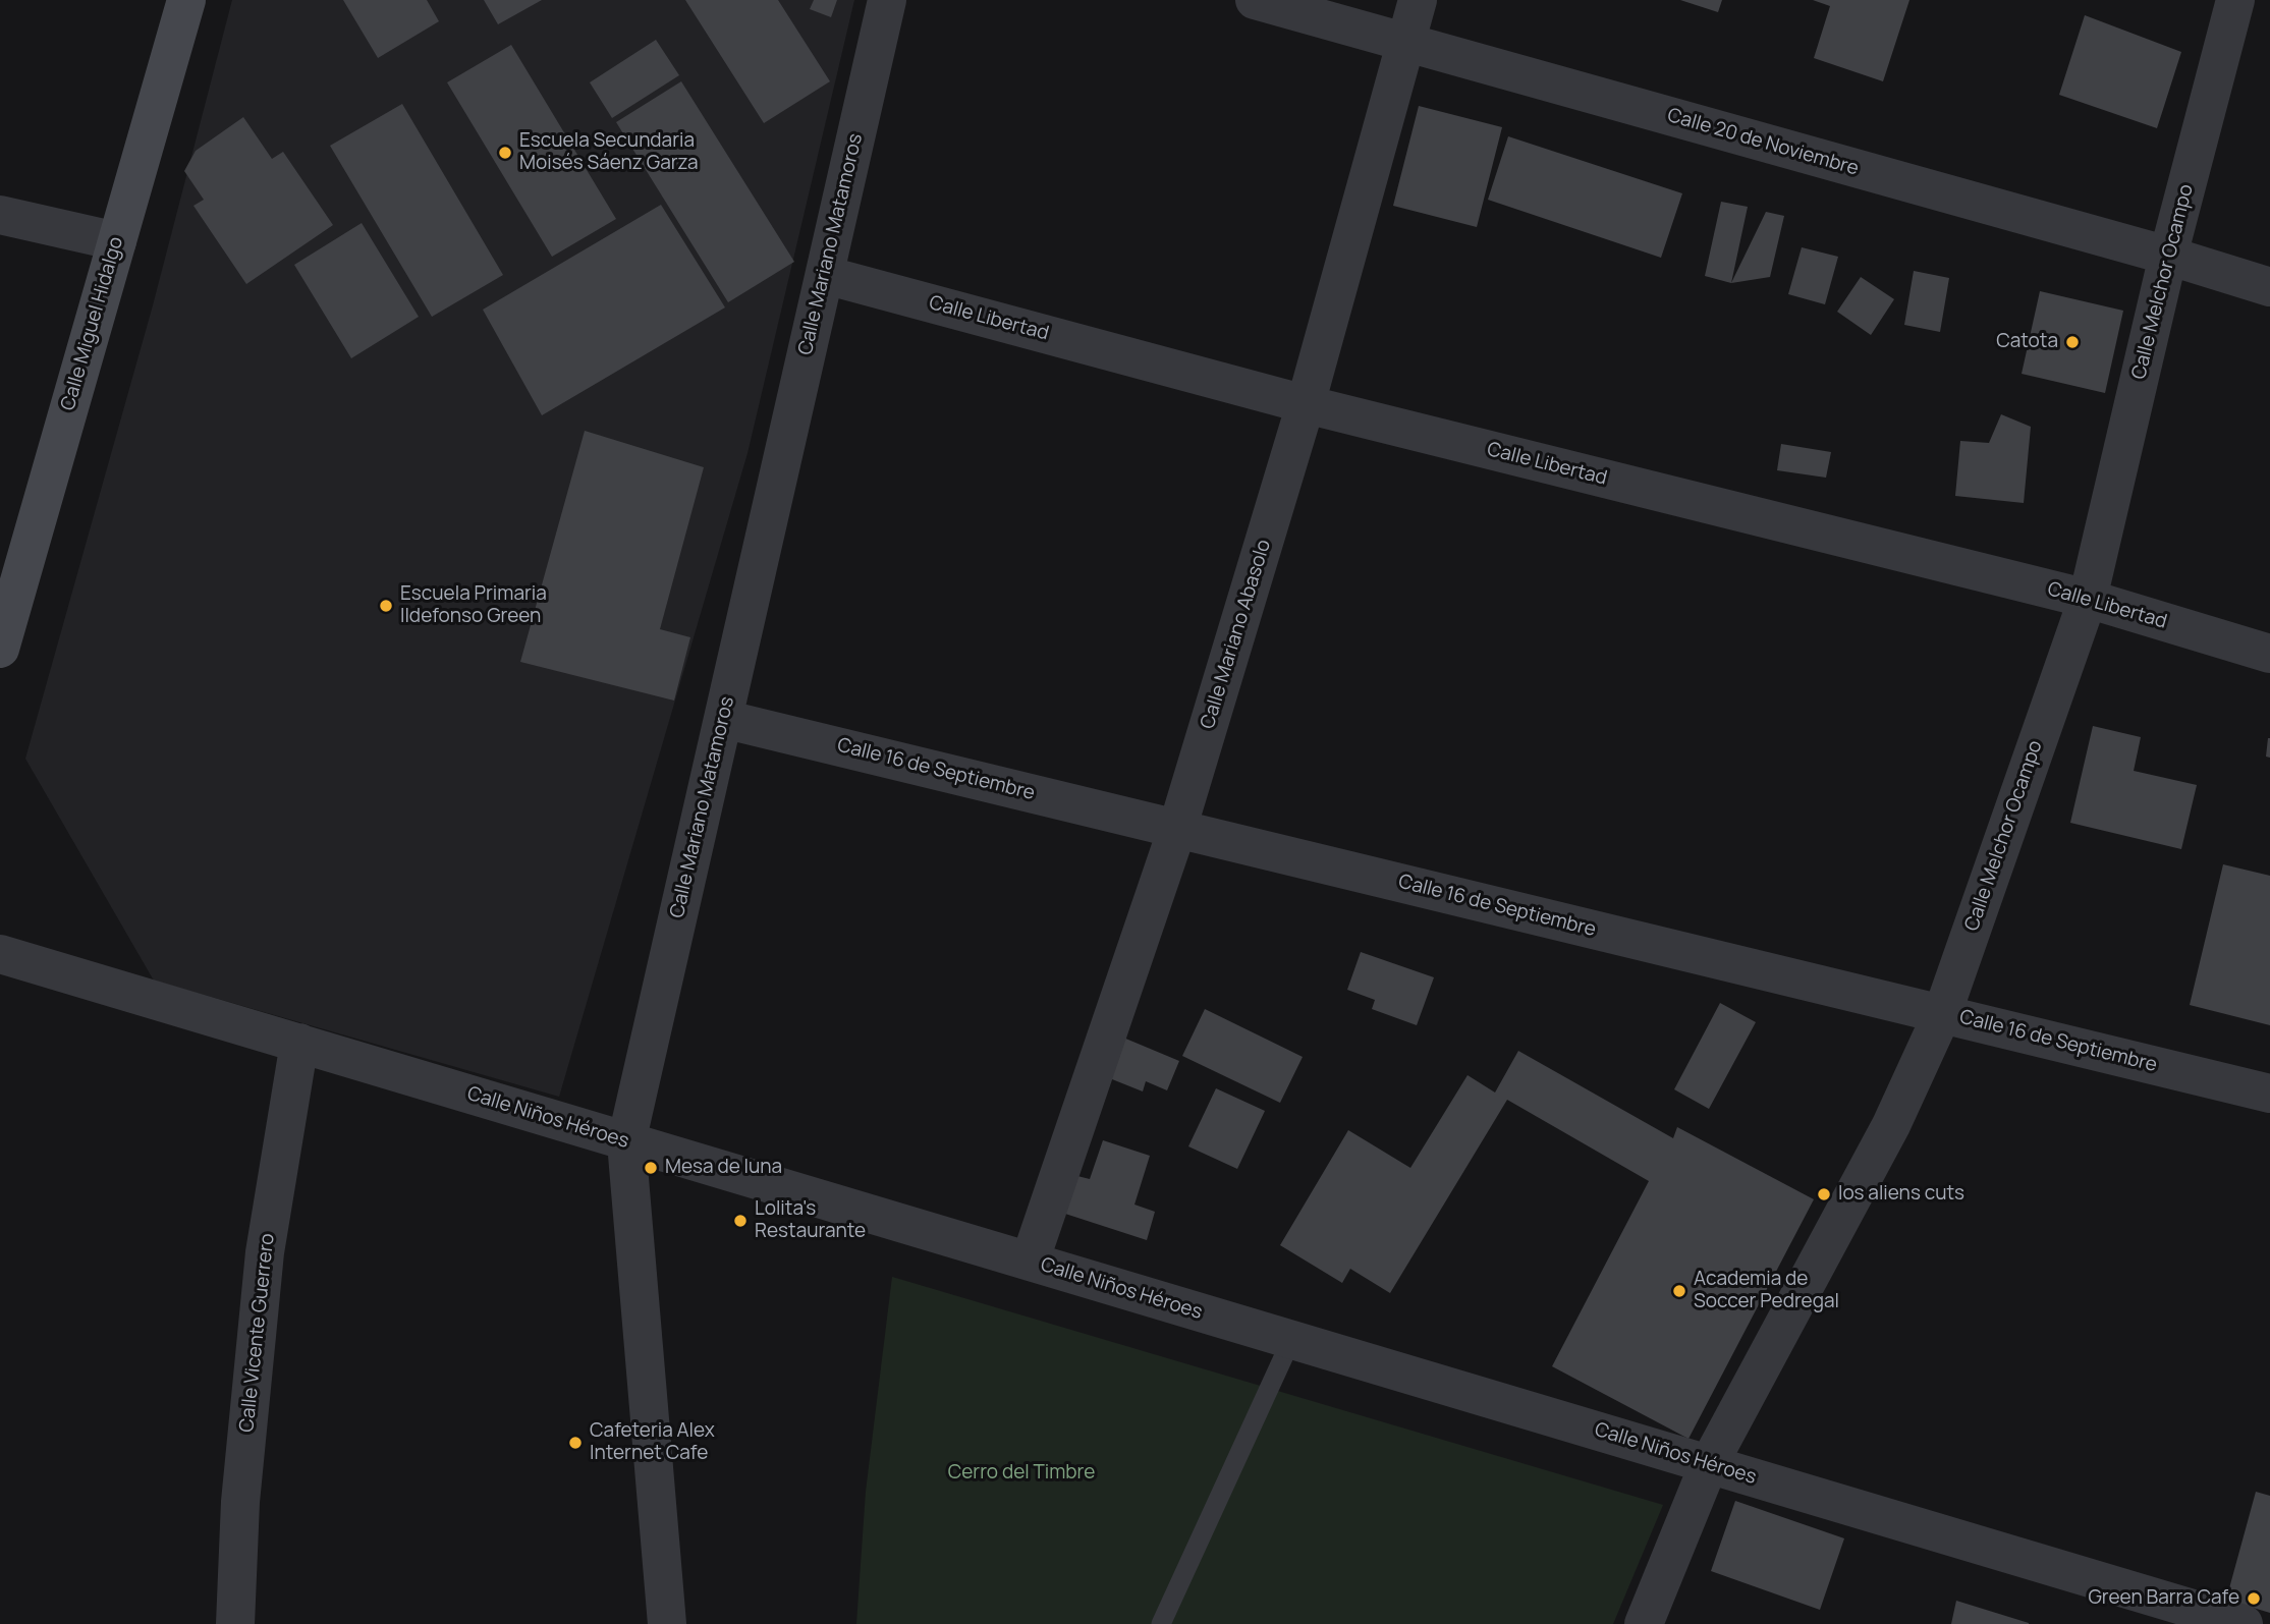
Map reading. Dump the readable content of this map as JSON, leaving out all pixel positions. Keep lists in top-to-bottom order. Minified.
{"streets":{"main road":["Calle Miguel Hidalgo"],"street":["Calle 20 de Noviembre","Calle Mariano Matamoros","Calle Melchor Ocampo","Calle Libertad","Calle Mariano Abasolo","Calle 16 de Septiembre","Calle Niños Héroes","Calle Vicente Guerrero"]},"crossings":[["Calle 20 de Noviembre","Calle Melchor Ocampo"],["Calle 20 de Noviembre","Calle Mariano Abasolo"],["Calle Mariano Matamoros","Calle Libertad"],["Calle Mariano Matamoros","Calle 16 de Septiembre"],["Calle Mariano Matamoros","Calle Niños Héroes"],["Calle Melchor Ocampo","Calle Libertad"],["Calle Melchor Ocampo","Calle 16 de Septiembre"],["Calle Melchor Ocampo","Calle Niños Héroes"],["Calle Libertad","Calle Mariano Abasolo"],["Calle Mariano Abasolo","Calle 16 de Septiembre"],["Calle Mariano Abasolo","Calle Niños Héroes"],["Calle Niños Héroes","Calle Vicente Guerrero"]],"parks":["Cerro del Timbre"],"places":["Escuela Secundaria Moisés Sáenz Garza","Catota","Escuela Primaria Ildefonso Green","Mesa de luna","los aliens cuts","Lolita's Restaurante","Academia de Soccer Pedregal","Cafeteria Alex Internet Cafe","Green Barra Cafe"]}
